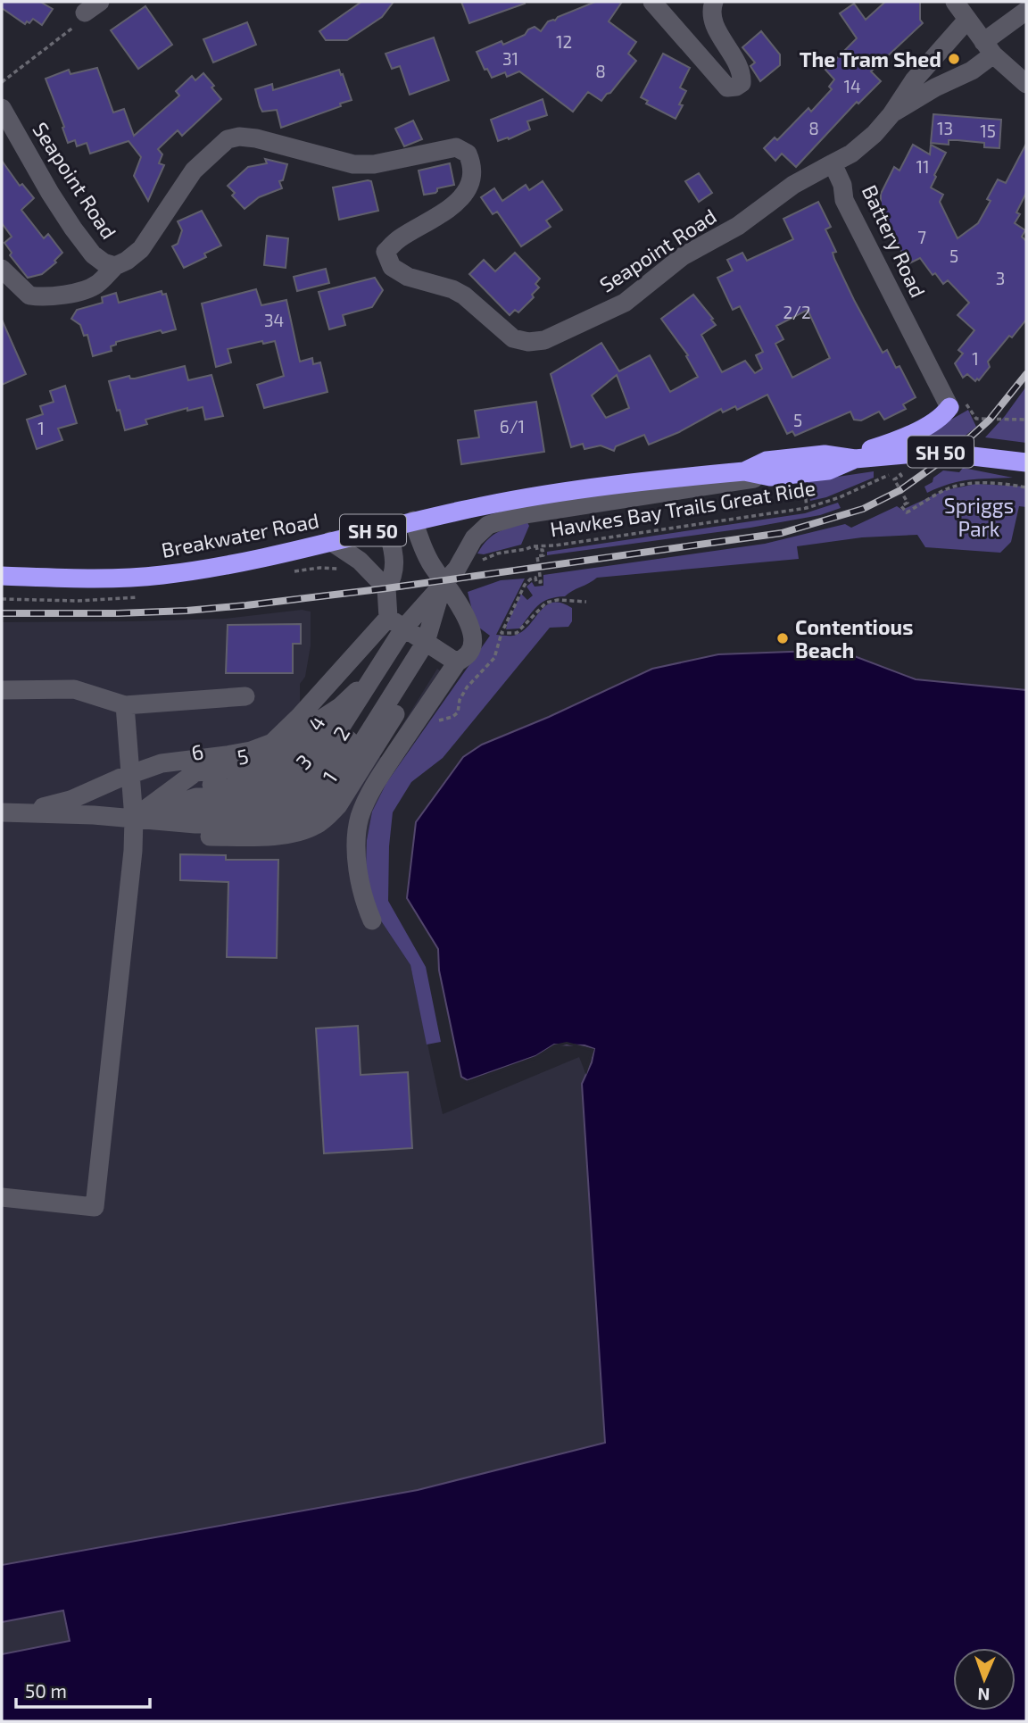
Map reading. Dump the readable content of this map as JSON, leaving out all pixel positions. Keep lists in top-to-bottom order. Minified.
{"streets":{"highway":["SH 50","Breakwater Road"],"street":["Seapoint Road","Battery Road","4","5","3","1"],"path":["Hawkes Bay Trails Great Ride"]},"crossings":[["Seapoint Road","Battery Road"],["SH 50","Breakwater Road"],["Breakwater Road","4"],["4","5"],["4","3"],["4","1"],["5","3"],["5","1"],["3","1"]],"parks":["Spriggs Park"],"places":["The Tram Shed","Contentious Beach"],"house_numbers":["12","31","8","14","8","13","15","11","7","5","3","2/2","34","1","5","6/1","1"],"scale_bar":"50 m","north":"bottom"}
